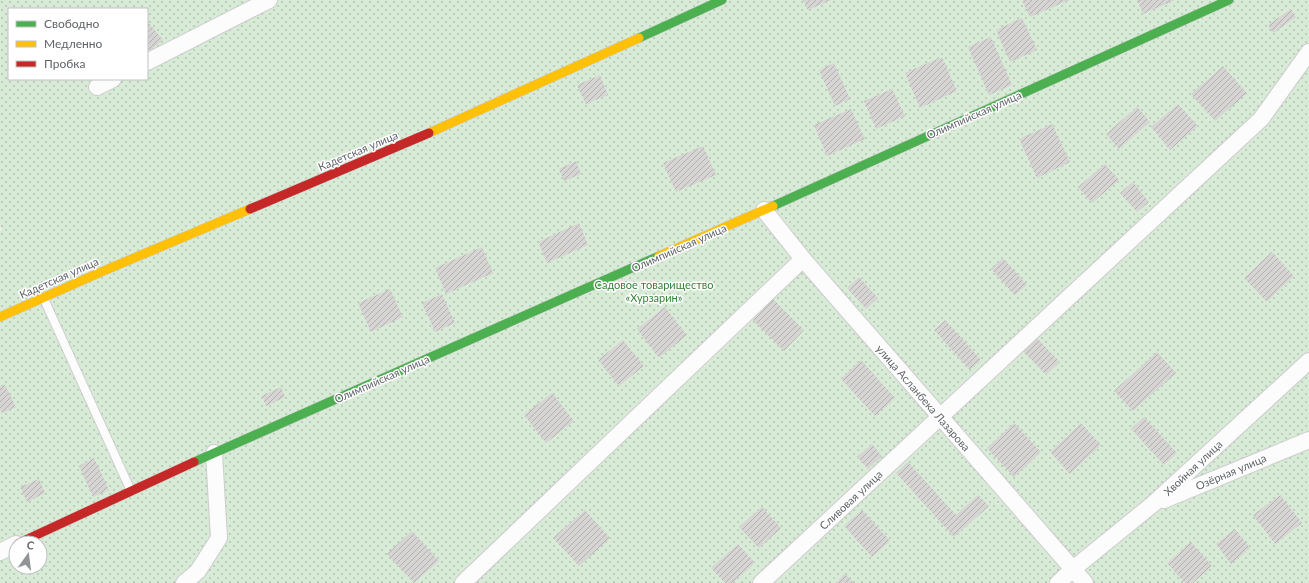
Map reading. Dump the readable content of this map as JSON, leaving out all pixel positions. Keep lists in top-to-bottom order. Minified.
{"streets":{"street":["Олимпийская улица","Кадетская улица","улица Асланбека Лазарова","Хвойная улица","Озёрная улица","Сливовая улица"]},"crossings":[["Олимпийская улица","улица Асланбека Лазарова"],["улица Асланбека Лазарова","Хвойная улица"],["улица Асланбека Лазарова","Сливовая улица"],["Хвойная улица","Озёрная улица"]],"parks":["Садовое товарищество «Хурзарин»"],"legend":["Свободно","Медленно","Пробка"],"north":"top"}
